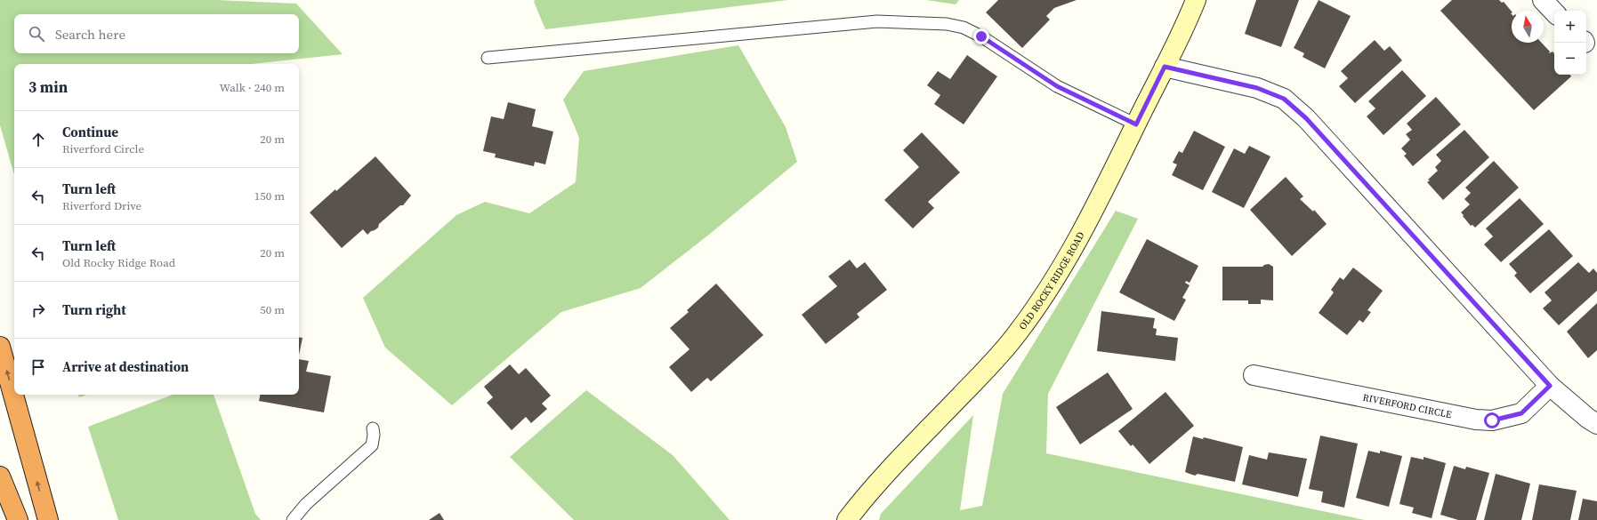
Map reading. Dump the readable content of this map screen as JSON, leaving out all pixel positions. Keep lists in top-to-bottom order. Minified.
{"streets":{"street":["OLD ROCKY RIDGE ROAD","RIVERFORD CIRCLE"]},"north":"top","page":{"map_buttons":["+","−"],"search":"Search here","heading":["3 min","Walk · 240 m"],"list":[["Continue","Riverford Circle","20 m"],["Turn left","Riverford Drive","150 m"],["Turn left","Old Rocky Ridge Road","20 m"],["Turn right","50 m"],"Arrive at destination"]}}
